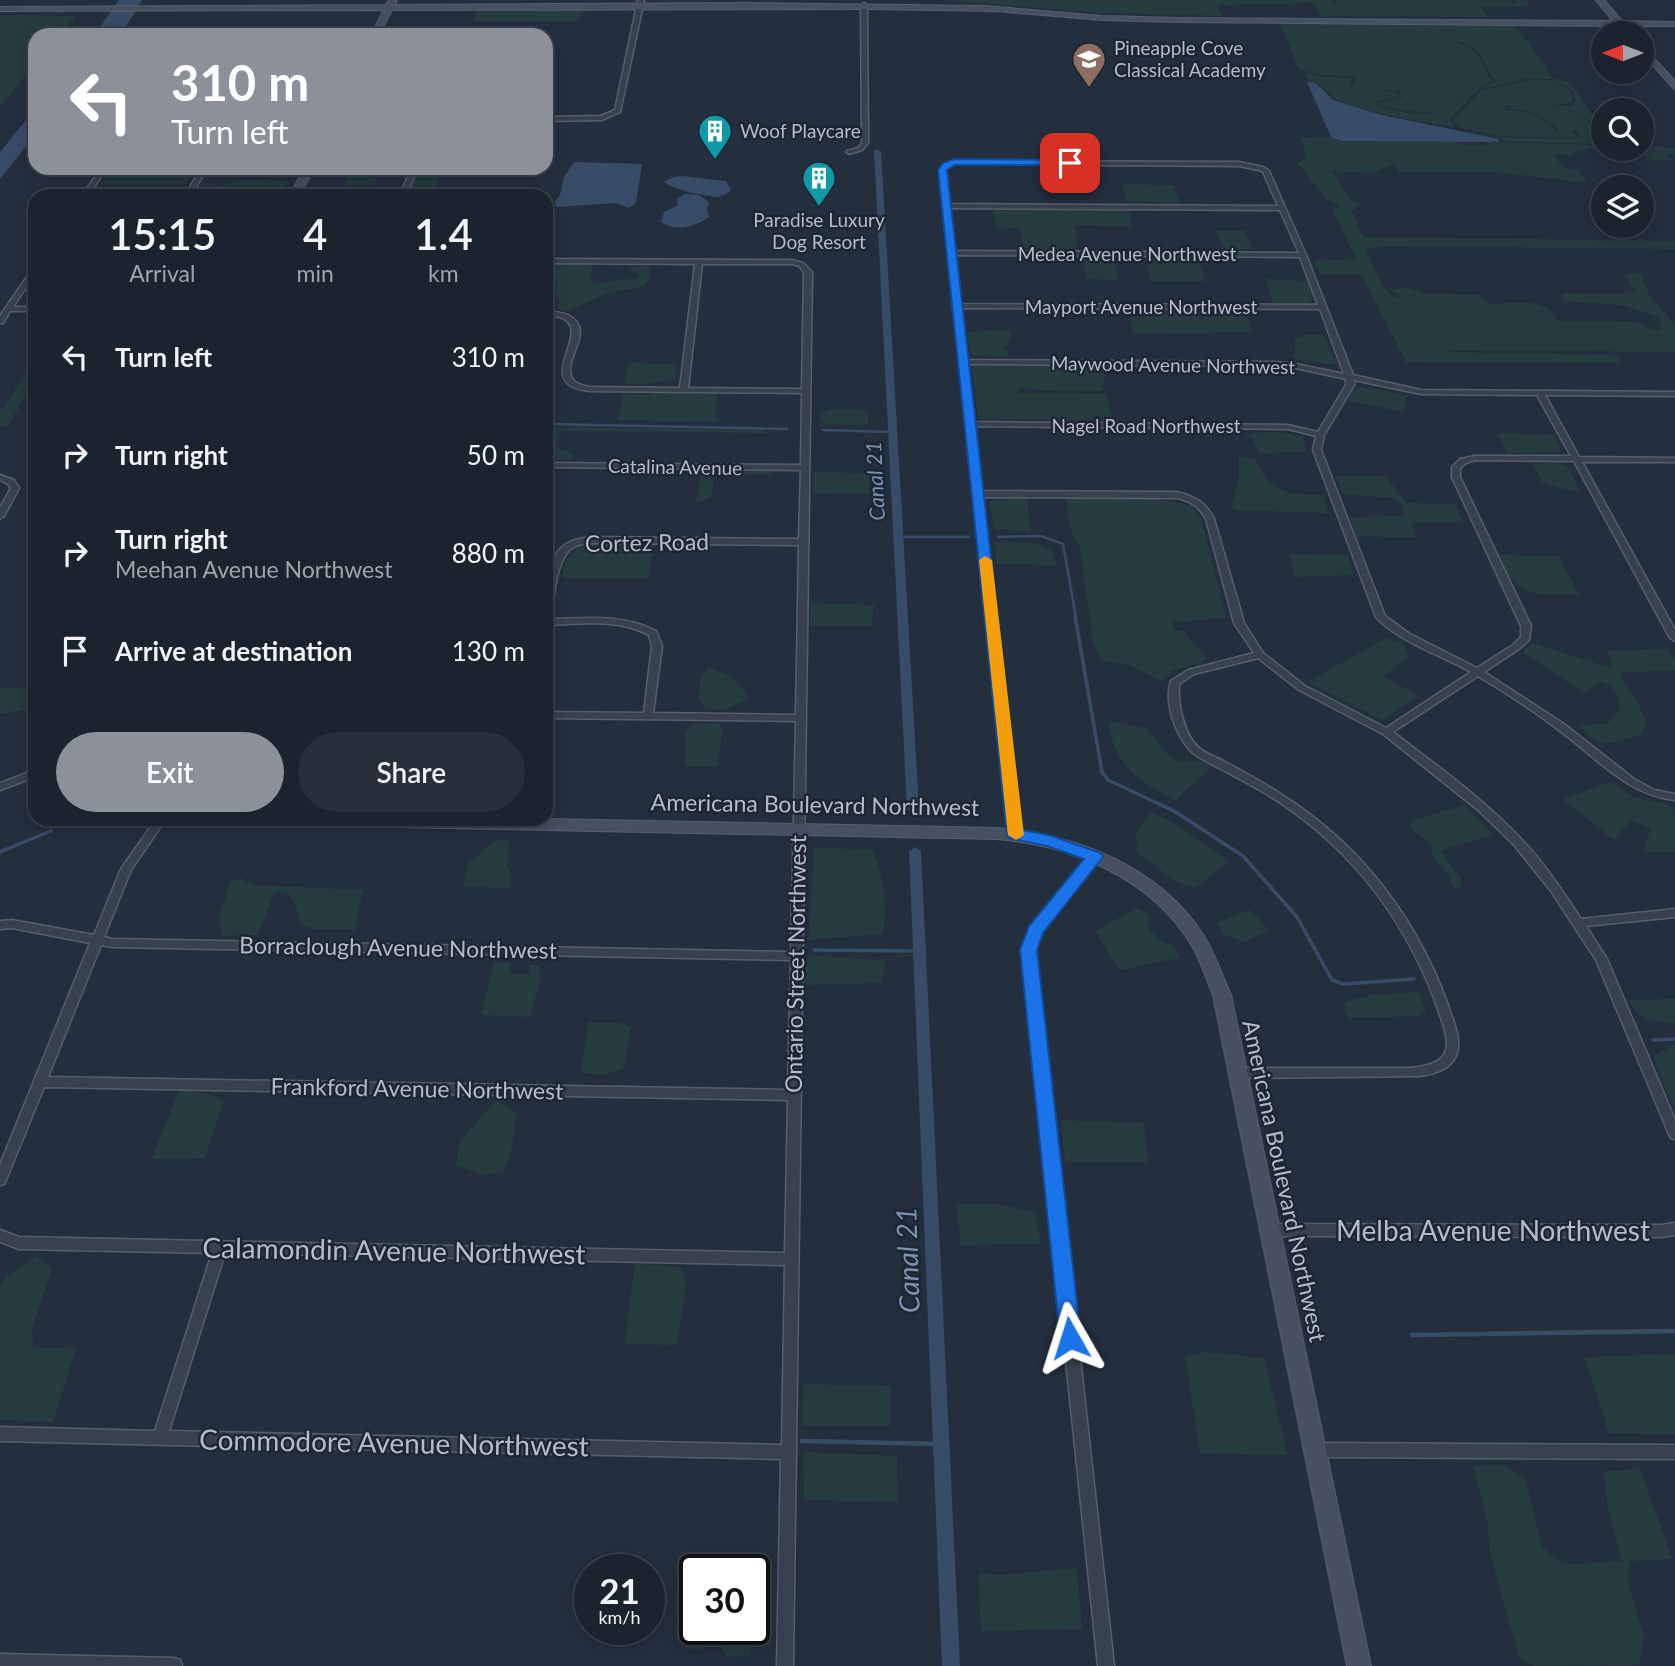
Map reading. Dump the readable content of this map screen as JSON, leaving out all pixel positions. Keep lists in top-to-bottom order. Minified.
{"streets":{"main road":["Americana Boulevard Northwest"],"street":["Medea Avenue Northwest","Mayport Avenue Northwest","Maywood Avenue Northwest","Nagel Road Northwest","Catalina Avenue","Cortez Road","Borraclough Avenue Northwest","Ontario Street Northwest","Frankford Avenue Northwest","Melba Avenue Northwest","Calamondin Avenue Northwest","Commodore Avenue Northwest"]},"crossings":[["Catalina Avenue","Ontario Street Northwest"],["Cortez Road","Ontario Street Northwest"],["Americana Boulevard Northwest","Ontario Street Northwest"],["Americana Boulevard Northwest","Melba Avenue Northwest"],["Borraclough Avenue Northwest","Ontario Street Northwest"],["Ontario Street Northwest","Frankford Avenue Northwest"],["Ontario Street Northwest","Calamondin Avenue Northwest"],["Ontario Street Northwest","Commodore Avenue Northwest"]],"water":["Canal 21"],"places":{"school or university":["Pineapple Cove Classical Academy"],"building":["Woof Playcare","Paradise Luxury Dog Resort"]},"north":"left","page":{"turn":["310 m","Turn left"],"eta":["15:15","Arrival","4","min","1.4","km"],"list":[{"name":"Turn left","value":"310 m"},{"name":"Turn right","value":"50 m"},{"name":"Turn right","note":"Meehan Avenue Northwest","value":"880 m"},{"name":"Arrive at destination","value":"130 m"}],"buttons":["Exit","Share"],"speed":"21 km/h","limit":"30"}}
